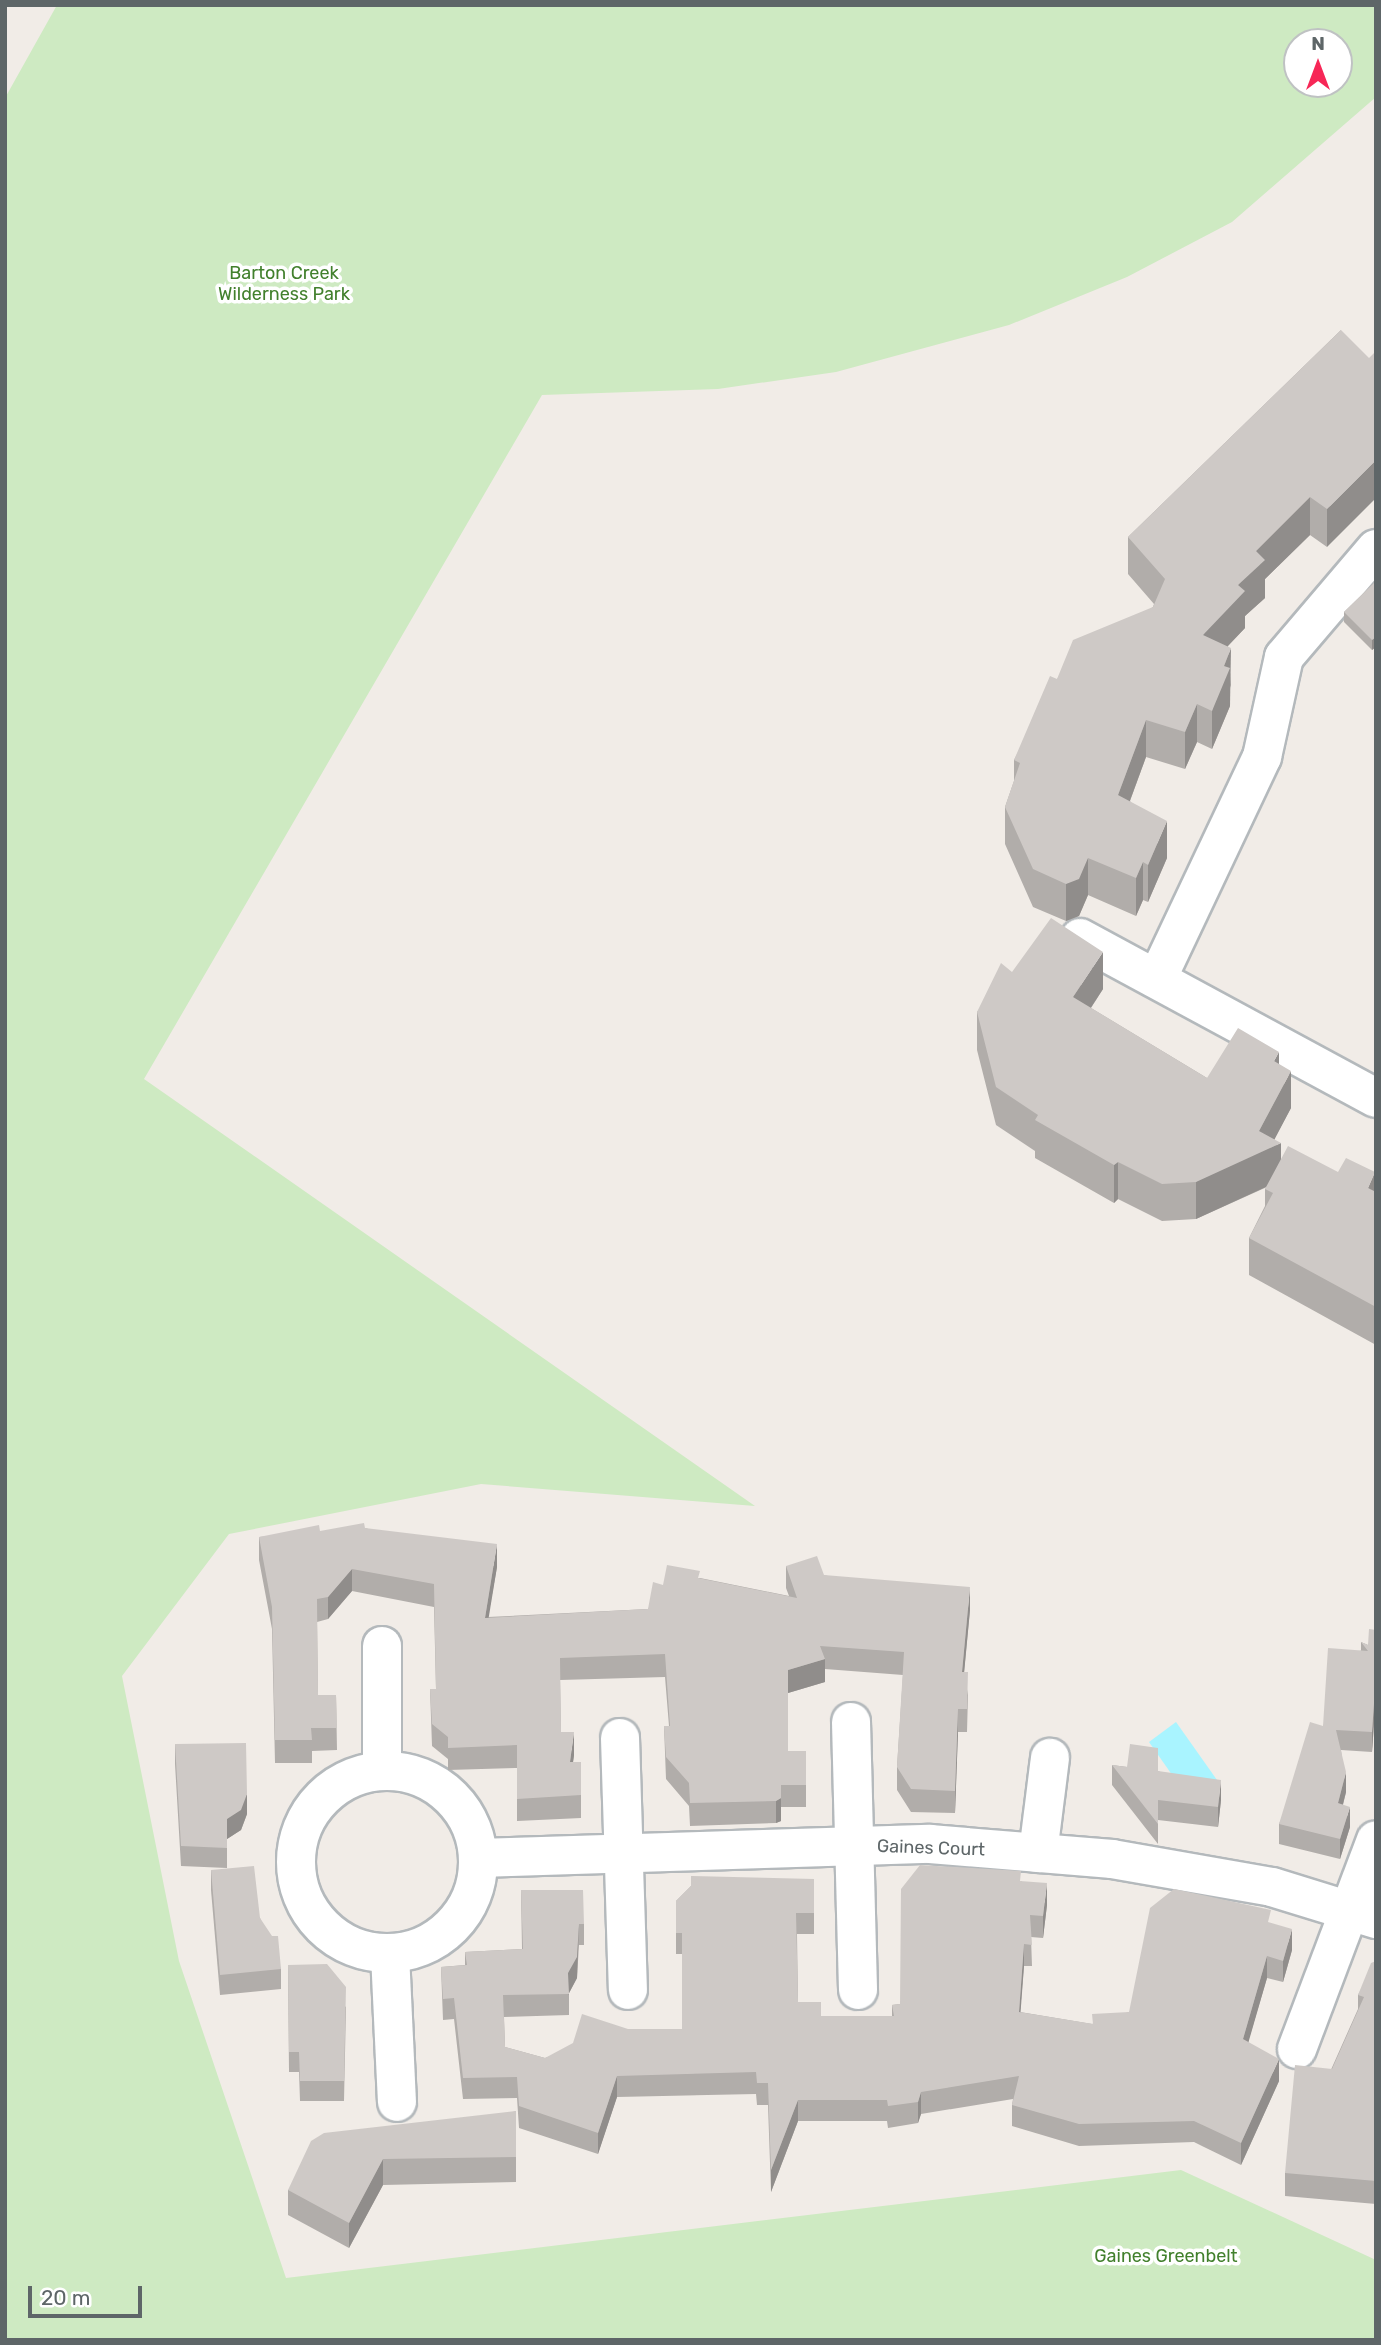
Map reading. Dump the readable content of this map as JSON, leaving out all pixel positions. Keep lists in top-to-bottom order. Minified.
{"streets":{"street":["Gaines Court"]},"parks":["Barton Creek Wilderness Park","Gaines Greenbelt"],"scale_bar":"20 m","north":"top"}
